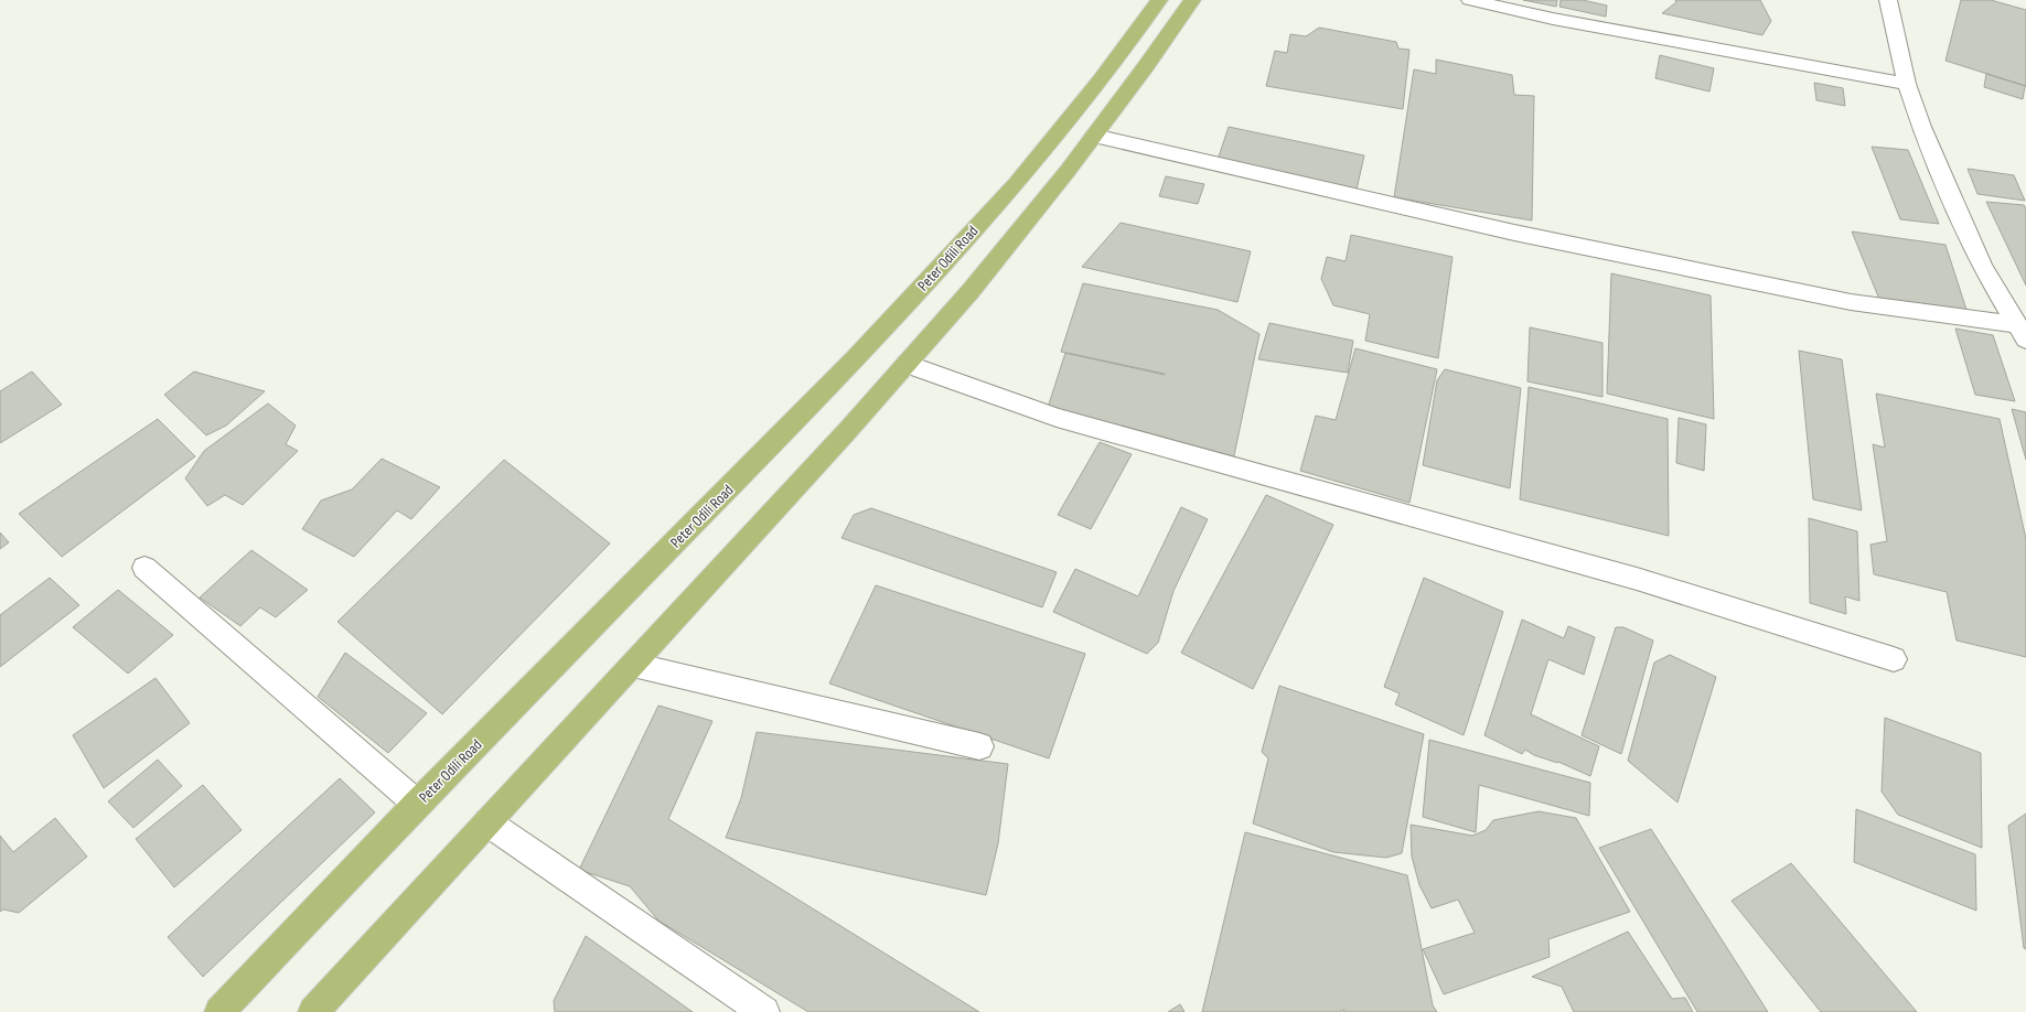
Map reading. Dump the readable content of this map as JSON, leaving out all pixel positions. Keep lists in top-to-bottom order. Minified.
{"streets":{"main road":["Peter Odili Road"]}}
